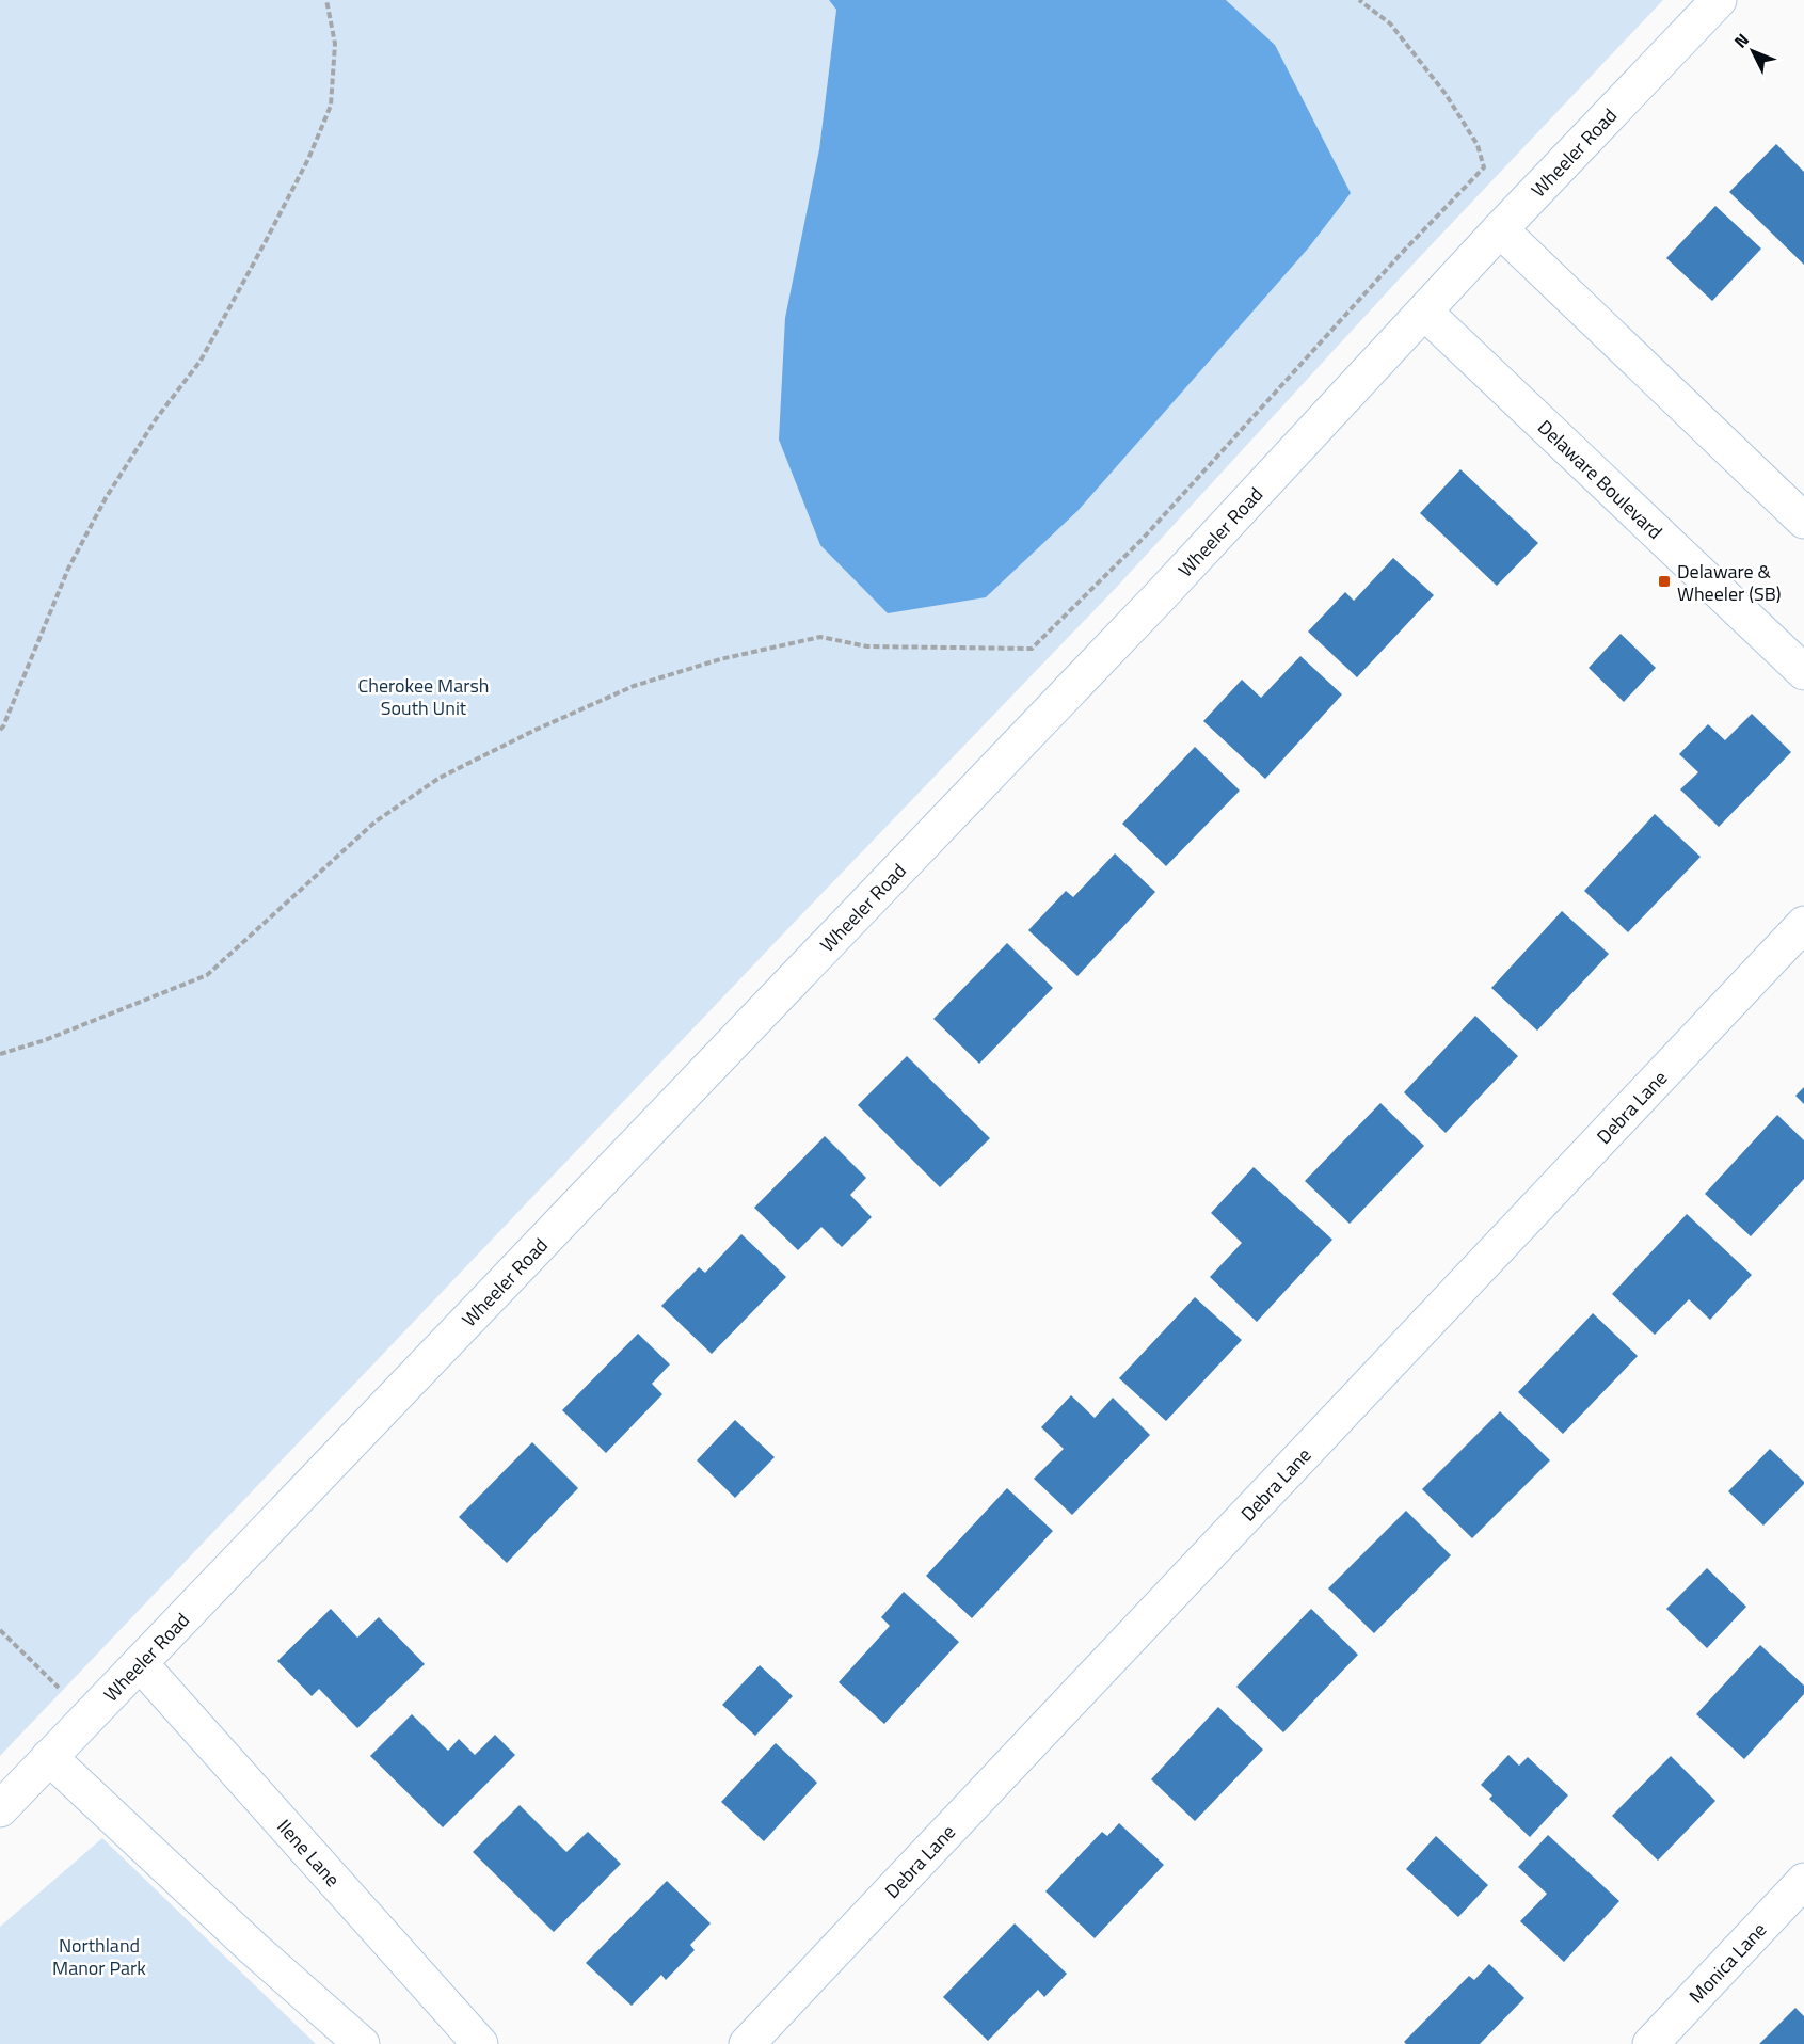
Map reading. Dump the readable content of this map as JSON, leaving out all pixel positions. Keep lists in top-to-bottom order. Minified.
{"streets":{"street":["Wheeler Road","Delaware Boulevard","Debra Lane","Ilene Lane","Monica Lane"]},"crossings":[["Wheeler Road","Delaware Boulevard"],["Wheeler Road","Ilene Lane"]],"parks":["Cherokee Marsh South Unit","Northland Manor Park"],"places":{"transit":["Delaware & Wheeler (SB)"]},"north":"top left"}
